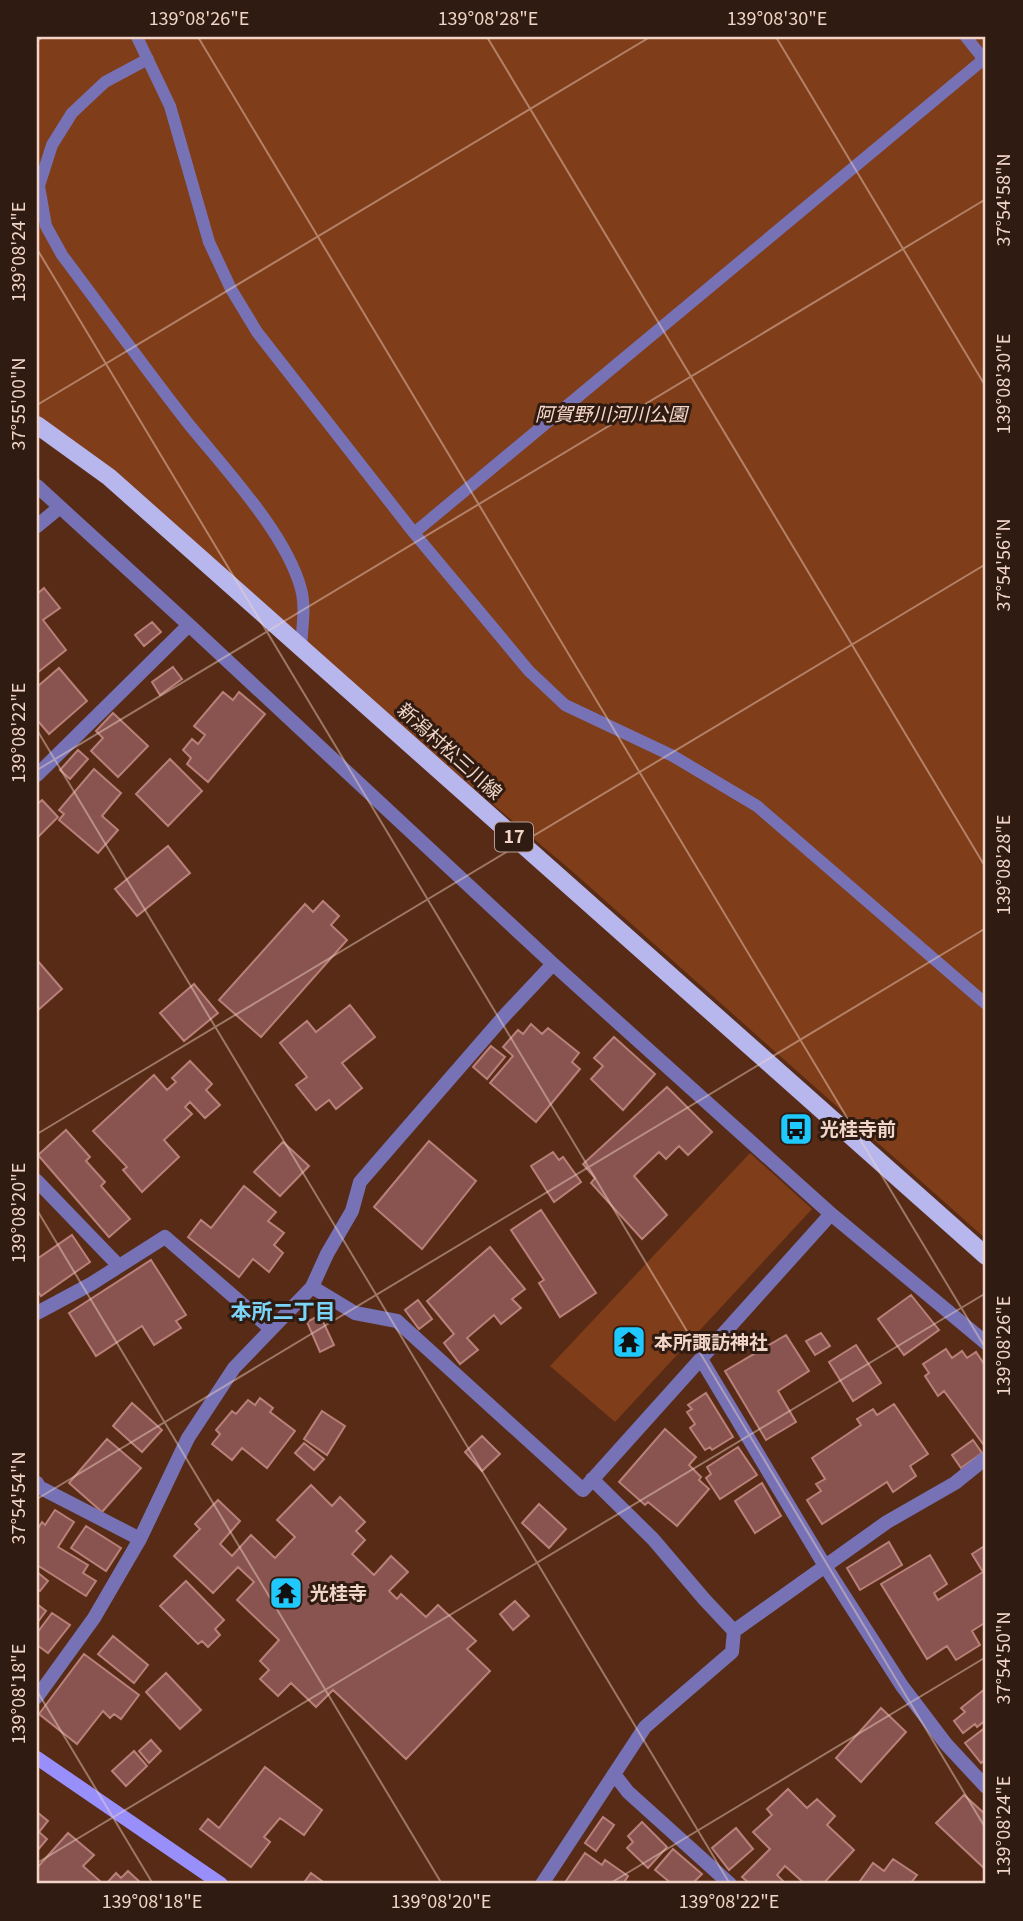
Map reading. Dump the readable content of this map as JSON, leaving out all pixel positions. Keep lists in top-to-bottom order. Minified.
{"streets":{"main road":["新潟村松三川線","17"]},"districts":["本所二丁目"],"parks":["阿賀野川河川公園"],"places":{"bus stop":["光桂寺前"],"temple":["本所諏訪神社","光桂寺"]},"coordinates":["139°08'26\"E","139°08'28\"E","139°08'30\"E","37°54'58\"N","139°08'24\"E","37°55'00\"N","37°54'56\"N","139°08'22\"E","139°08'20\"E","37°54'54\"N","37°54'50\"N","139°08'18\"E"]}
